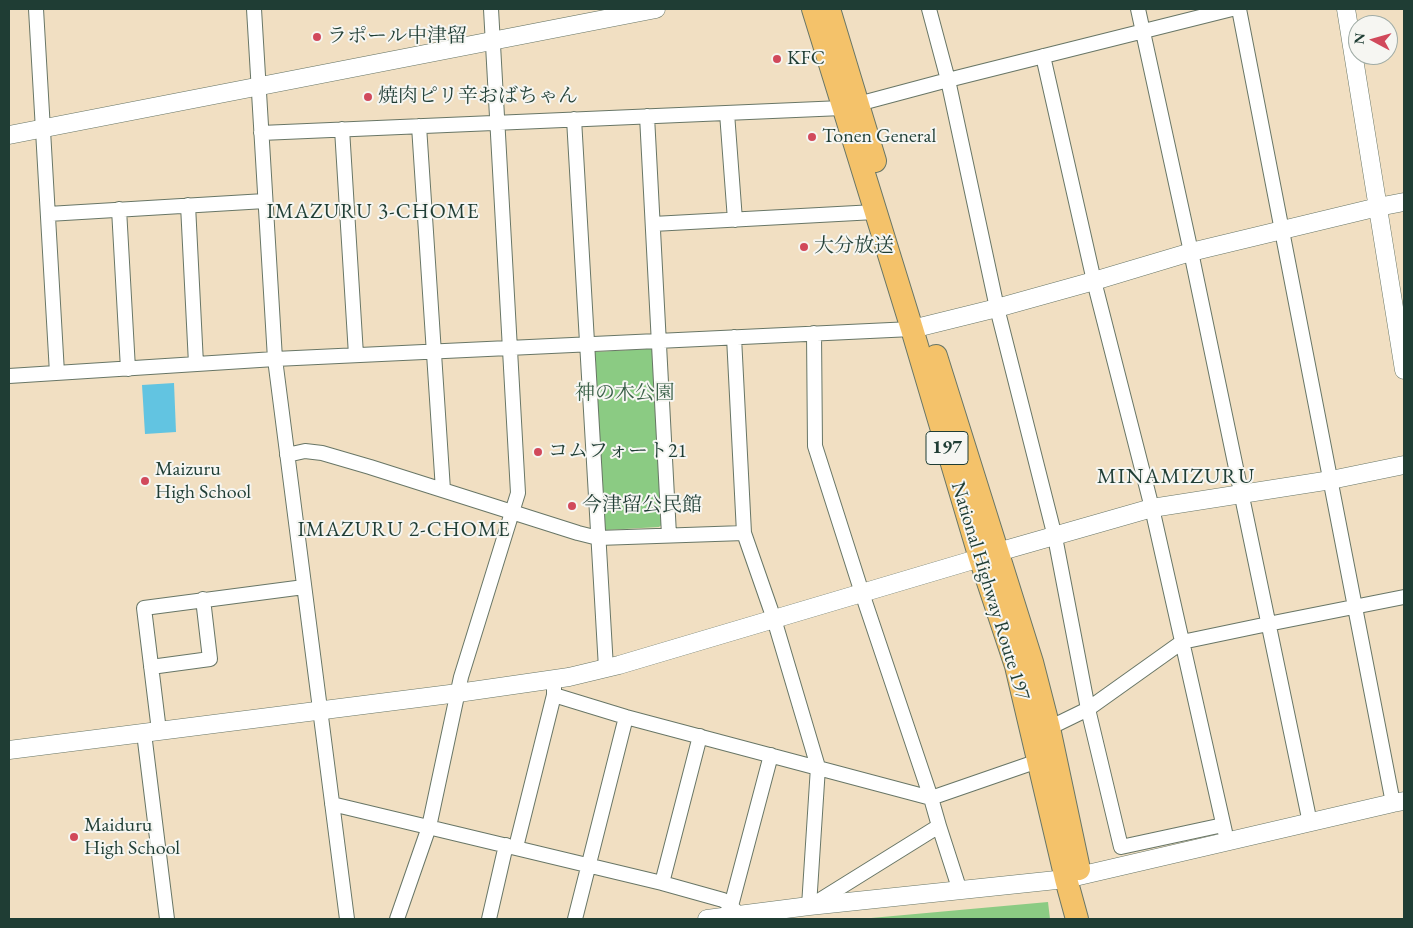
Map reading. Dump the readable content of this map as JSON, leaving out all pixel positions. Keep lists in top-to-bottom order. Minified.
{"streets":{"highway":["197","National Highway Route 197"]},"districts":["IMAZURU 3-CHOME","MINAMIZURU","IMAZURU 2-CHOME"],"parks":["神の木公園"],"places":["ラポール中津留","KFC","焼肉ピリ辛おばちゃん","Tonen General","大分放送","コムフォート21","Maizuru High School","今津留公民館","Maiduru High School"],"north":"left"}
